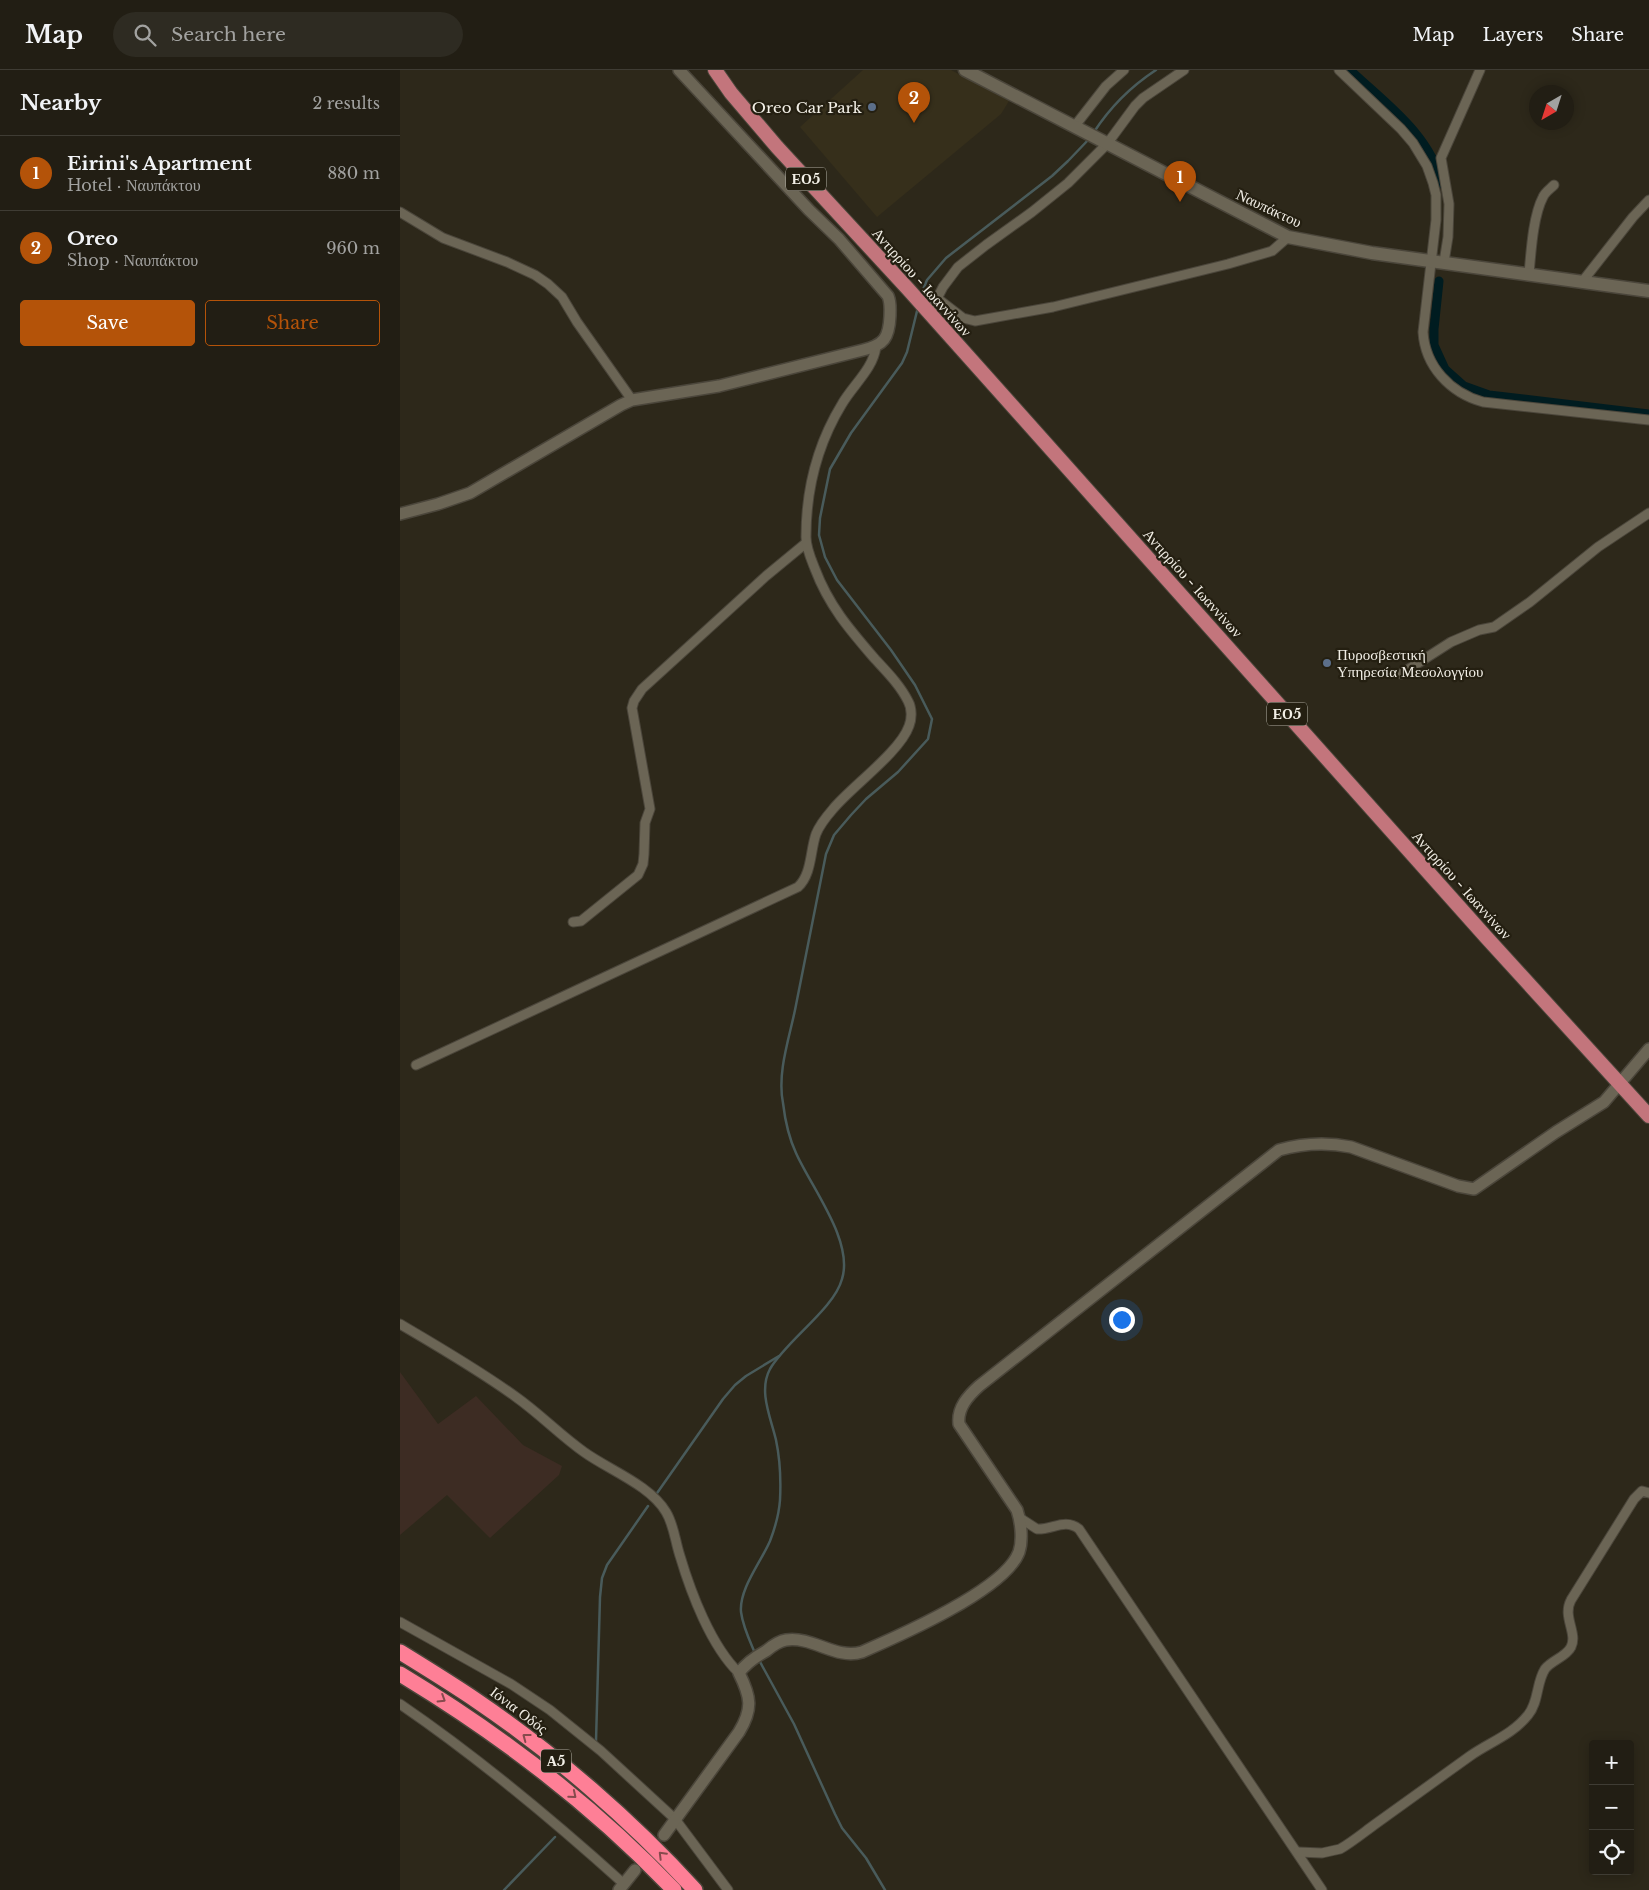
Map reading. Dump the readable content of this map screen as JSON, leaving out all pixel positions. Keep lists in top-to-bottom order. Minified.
{"streets":{"highway":["Ιόνια Οδός","Α5"],"main road":["ΕΟ5","Ναυπάκτου","Αντιρρίου - Ιωαννίνων"]},"places":["Oreo Car Park","Πυροσβεστική Υπηρεσία Μεσολογγίου"],"north":"bottom left","page":{"header":"Map","search":"Search here","nav":["Map","Layers","Share"],"heading":["Nearby","2 results"],"pins":["2","1"],"list":[{"mark":"1","name":"Eirini's Apartment","note":"Hotel · Ναυπάκτου","value":"880 m"},{"mark":"2","name":"Oreo","note":"Shop · Ναυπάκτου","value":"960 m"}],"buttons":["Save","Share"],"map_buttons":["+","−"]}}
